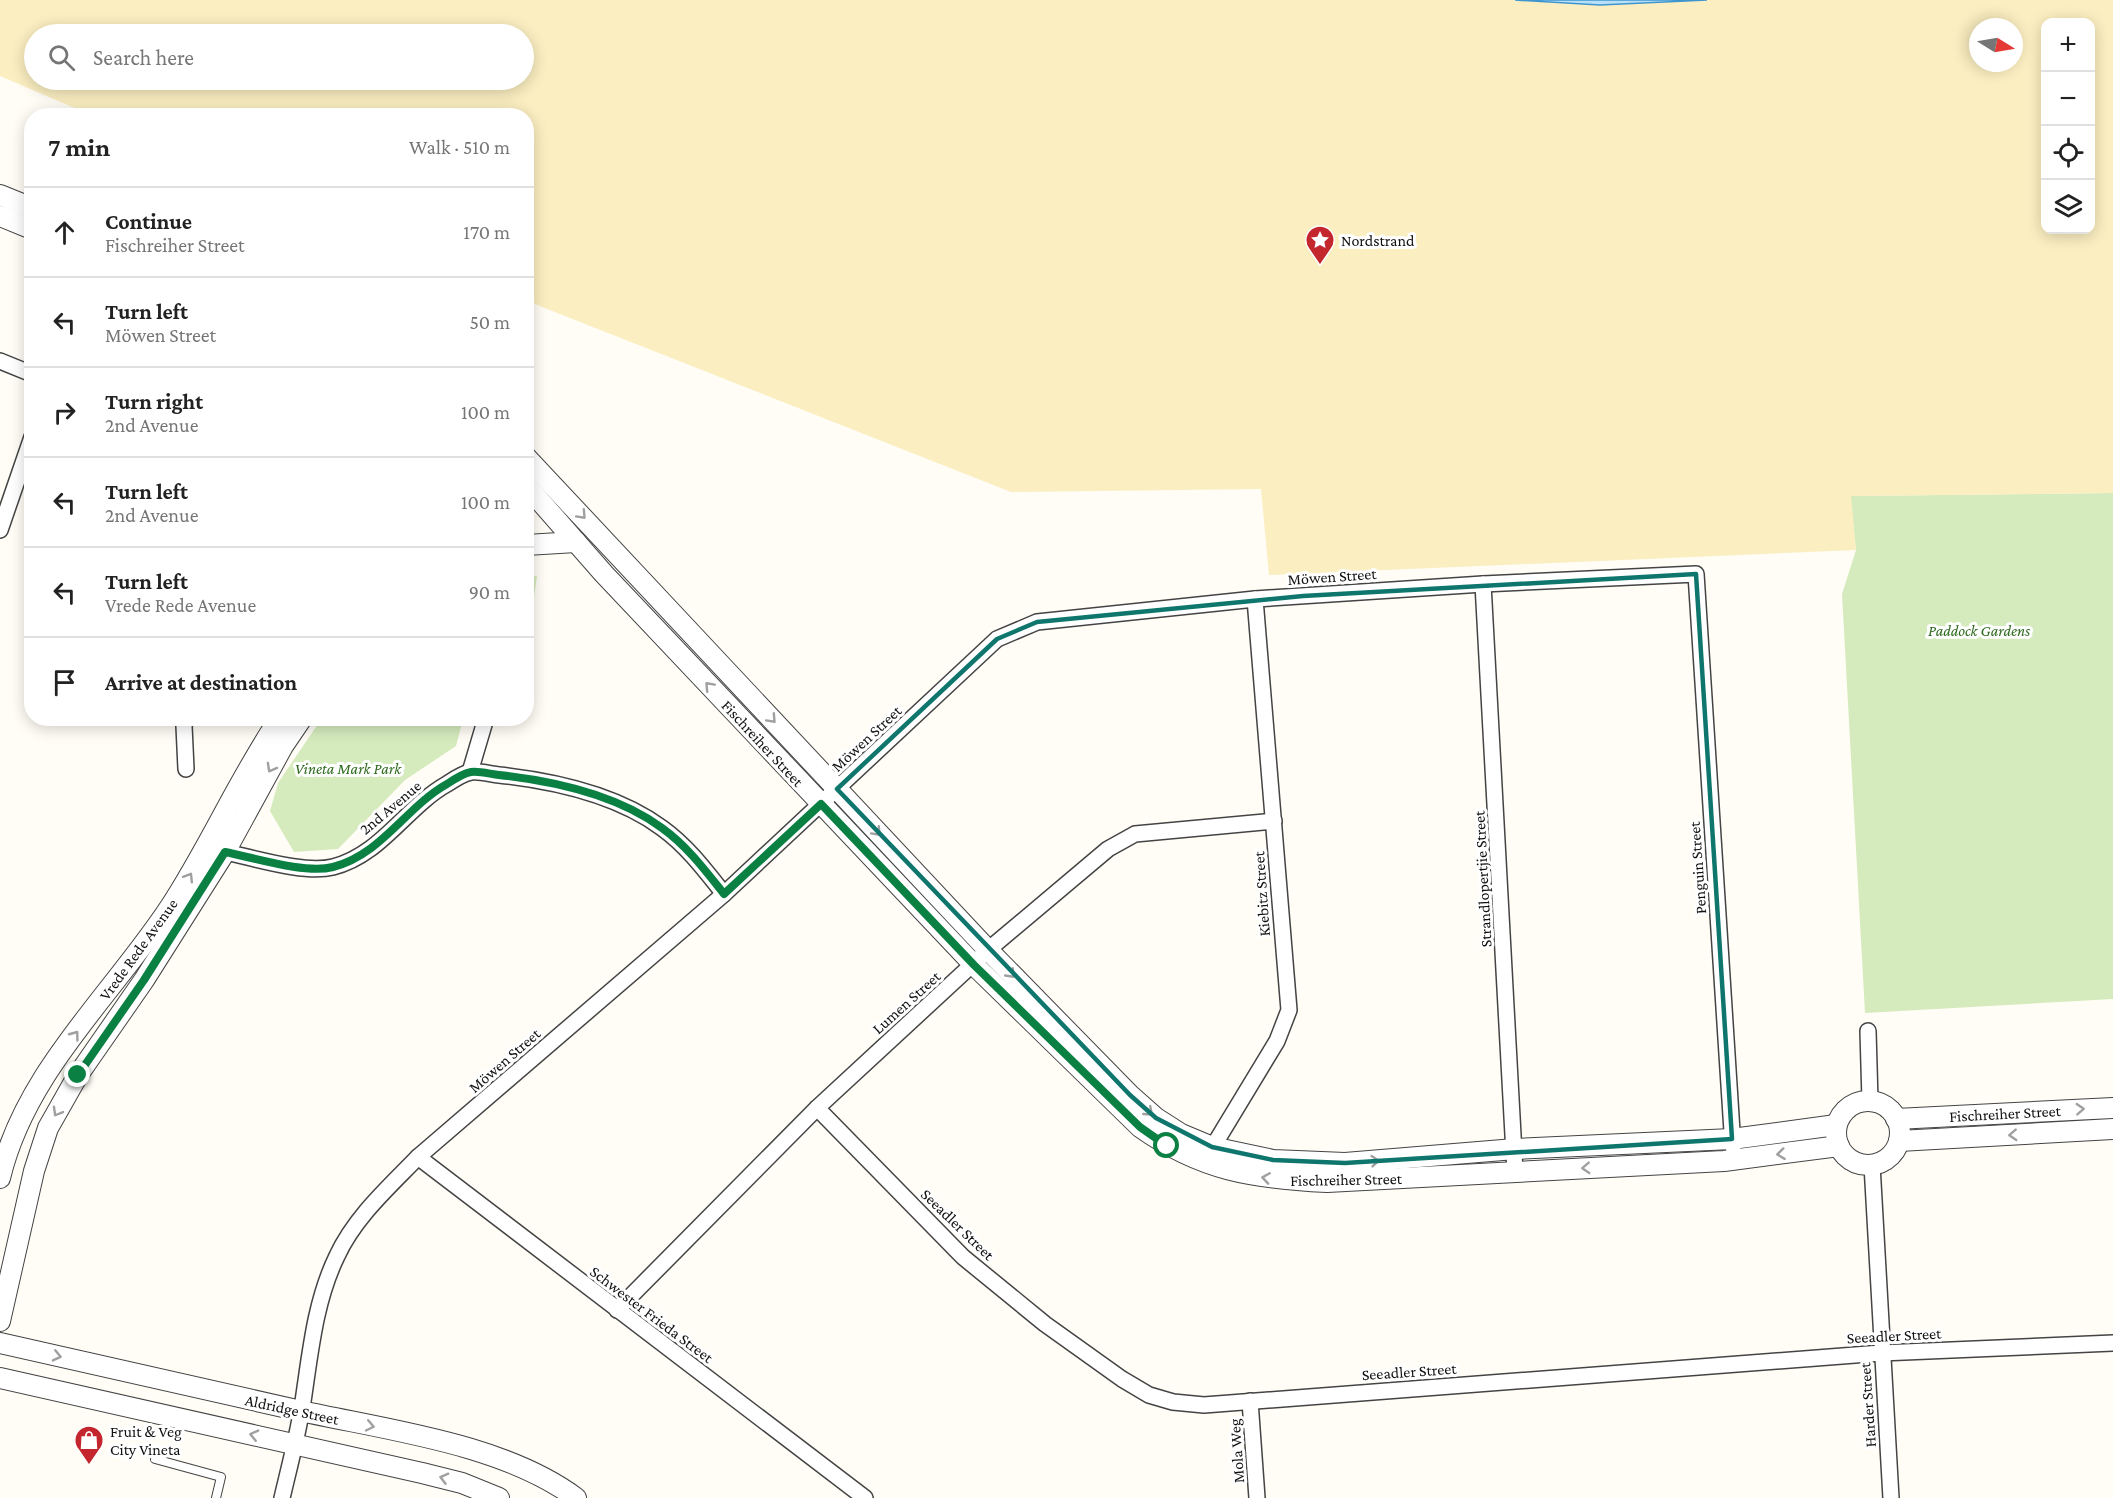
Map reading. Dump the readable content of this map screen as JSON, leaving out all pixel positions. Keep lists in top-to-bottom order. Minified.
{"streets":{"street":["Möwen Street","Fischreiher Street","2nd Avenue","Penguin Street","Strandlopertjie Street","Kiebitz Street","Vrede Rede Avenue","Lumen Street","Seeadler Street","Schwester Frieda Street","Harder Street","Aldridge Street","Mola Weg"]},"crossings":[["Möwen Street","Fischreiher Street"],["Möwen Street","Penguin Street"],["Möwen Street","Strandlopertjie Street"],["Möwen Street","Kiebitz Street"],["Möwen Street","Schwester Frieda Street"],["Möwen Street","Aldridge Street"],["Fischreiher Street","Penguin Street"],["Fischreiher Street","Strandlopertjie Street"],["Fischreiher Street","Kiebitz Street"],["Fischreiher Street","Lumen Street"],["Fischreiher Street","Harder Street"],["2nd Avenue","Vrede Rede Avenue"],["Kiebitz Street","Lumen Street"],["Lumen Street","Seeadler Street"],["Lumen Street","Schwester Frieda Street"],["Seeadler Street","Harder Street"],["Seeadler Street","Mola Weg"]],"parks":["Paddock Gardens","Vineta Mark Park"],"places":{"place":["Nordstrand"],"shop":["Fruit & Veg City Vineta"]},"north":"right","page":{"map_buttons":["+","−"],"search":"Search here","heading":["7 min","Walk · 510 m"],"list":[["Continue","Fischreiher Street","170 m"],["Turn left","Möwen Street","50 m"],["Turn right","2nd Avenue","100 m"],["Turn left","2nd Avenue","100 m"],["Turn left","Vrede Rede Avenue","90 m"],"Arrive at destination"]}}
